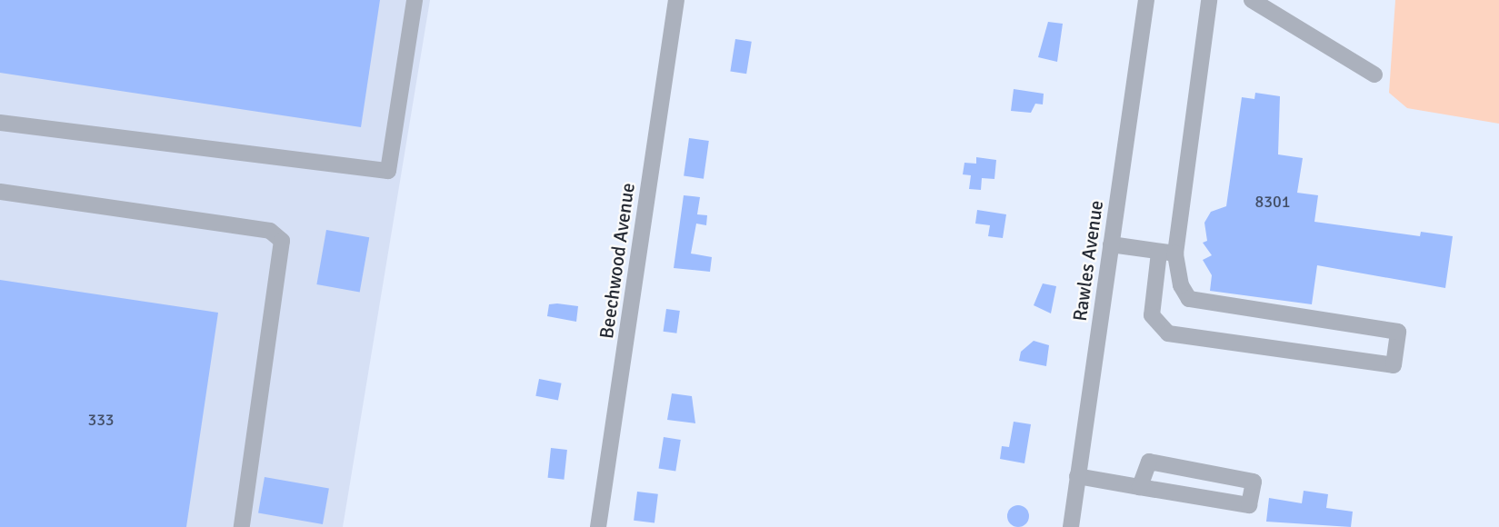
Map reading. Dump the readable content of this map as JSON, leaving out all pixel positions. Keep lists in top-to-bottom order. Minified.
{"streets":{"street":["Beechwood Avenue","Rawles Avenue"]},"house_numbers":["8301","333"]}
